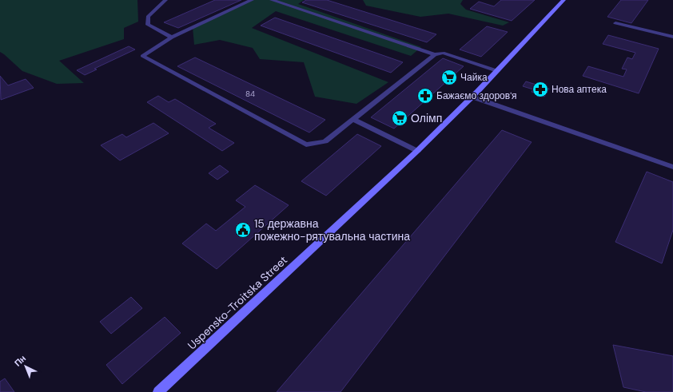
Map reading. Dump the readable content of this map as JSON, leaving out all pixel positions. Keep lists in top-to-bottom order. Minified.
{"streets":{"main road":["Uspensko-Troitska Street"]},"places":{"supermarket":["Чайка","Олімп"],"pharmacy":["Нова аптека","Бажаємо здоров'я"],"public building":["15 державна пожежно-рятувальна частина"]},"house_numbers":["84"],"north":"top left"}
